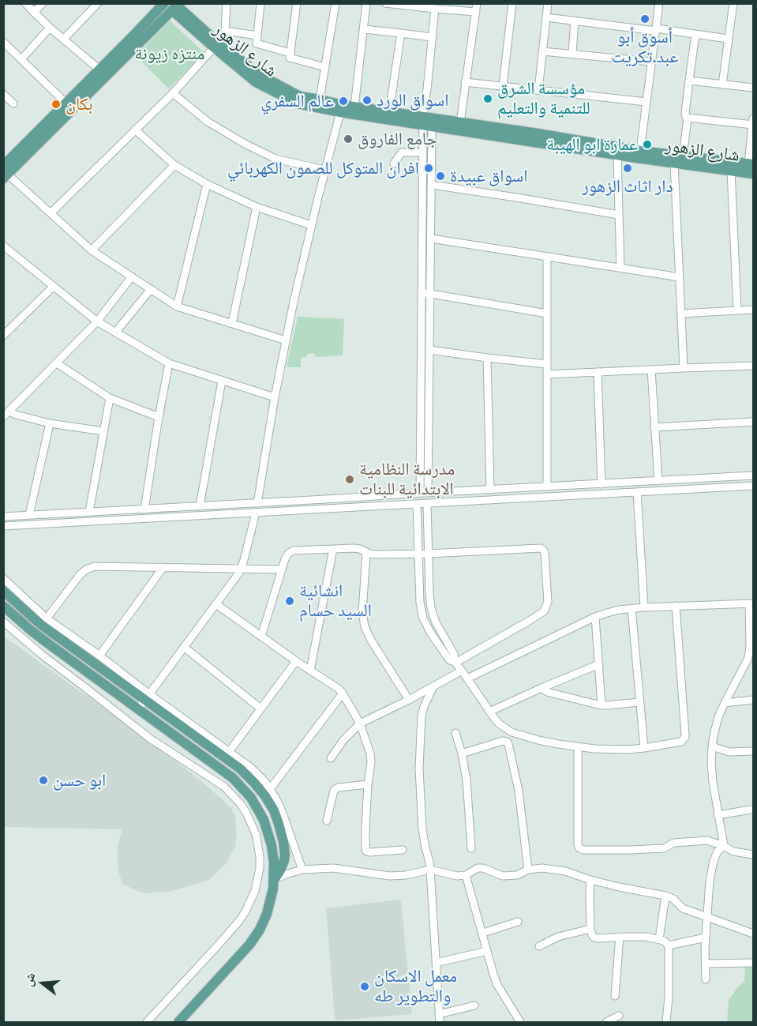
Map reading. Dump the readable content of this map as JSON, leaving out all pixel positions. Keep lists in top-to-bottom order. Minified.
{"streets":{"main road":["شارع الزهور"]},"parks":["منتزه زيونة"],"places":["أسوق أبو عبد.تكريت","مؤسسة الشرق للتنمية والتعليم","اسواق الورد","عالم السفري","بكان","جامع الفاروق","عمارة ابو الهيبة","افران المتوكل للصمون الكهربائي","دار اثاث الزهور","اسواق عبيدة","مدرسة النظامية الابتدائية للبنات","انشائية السيد حسام","ابو حسن","معمل الاسكان والتطوير طه"],"north":"left"}
